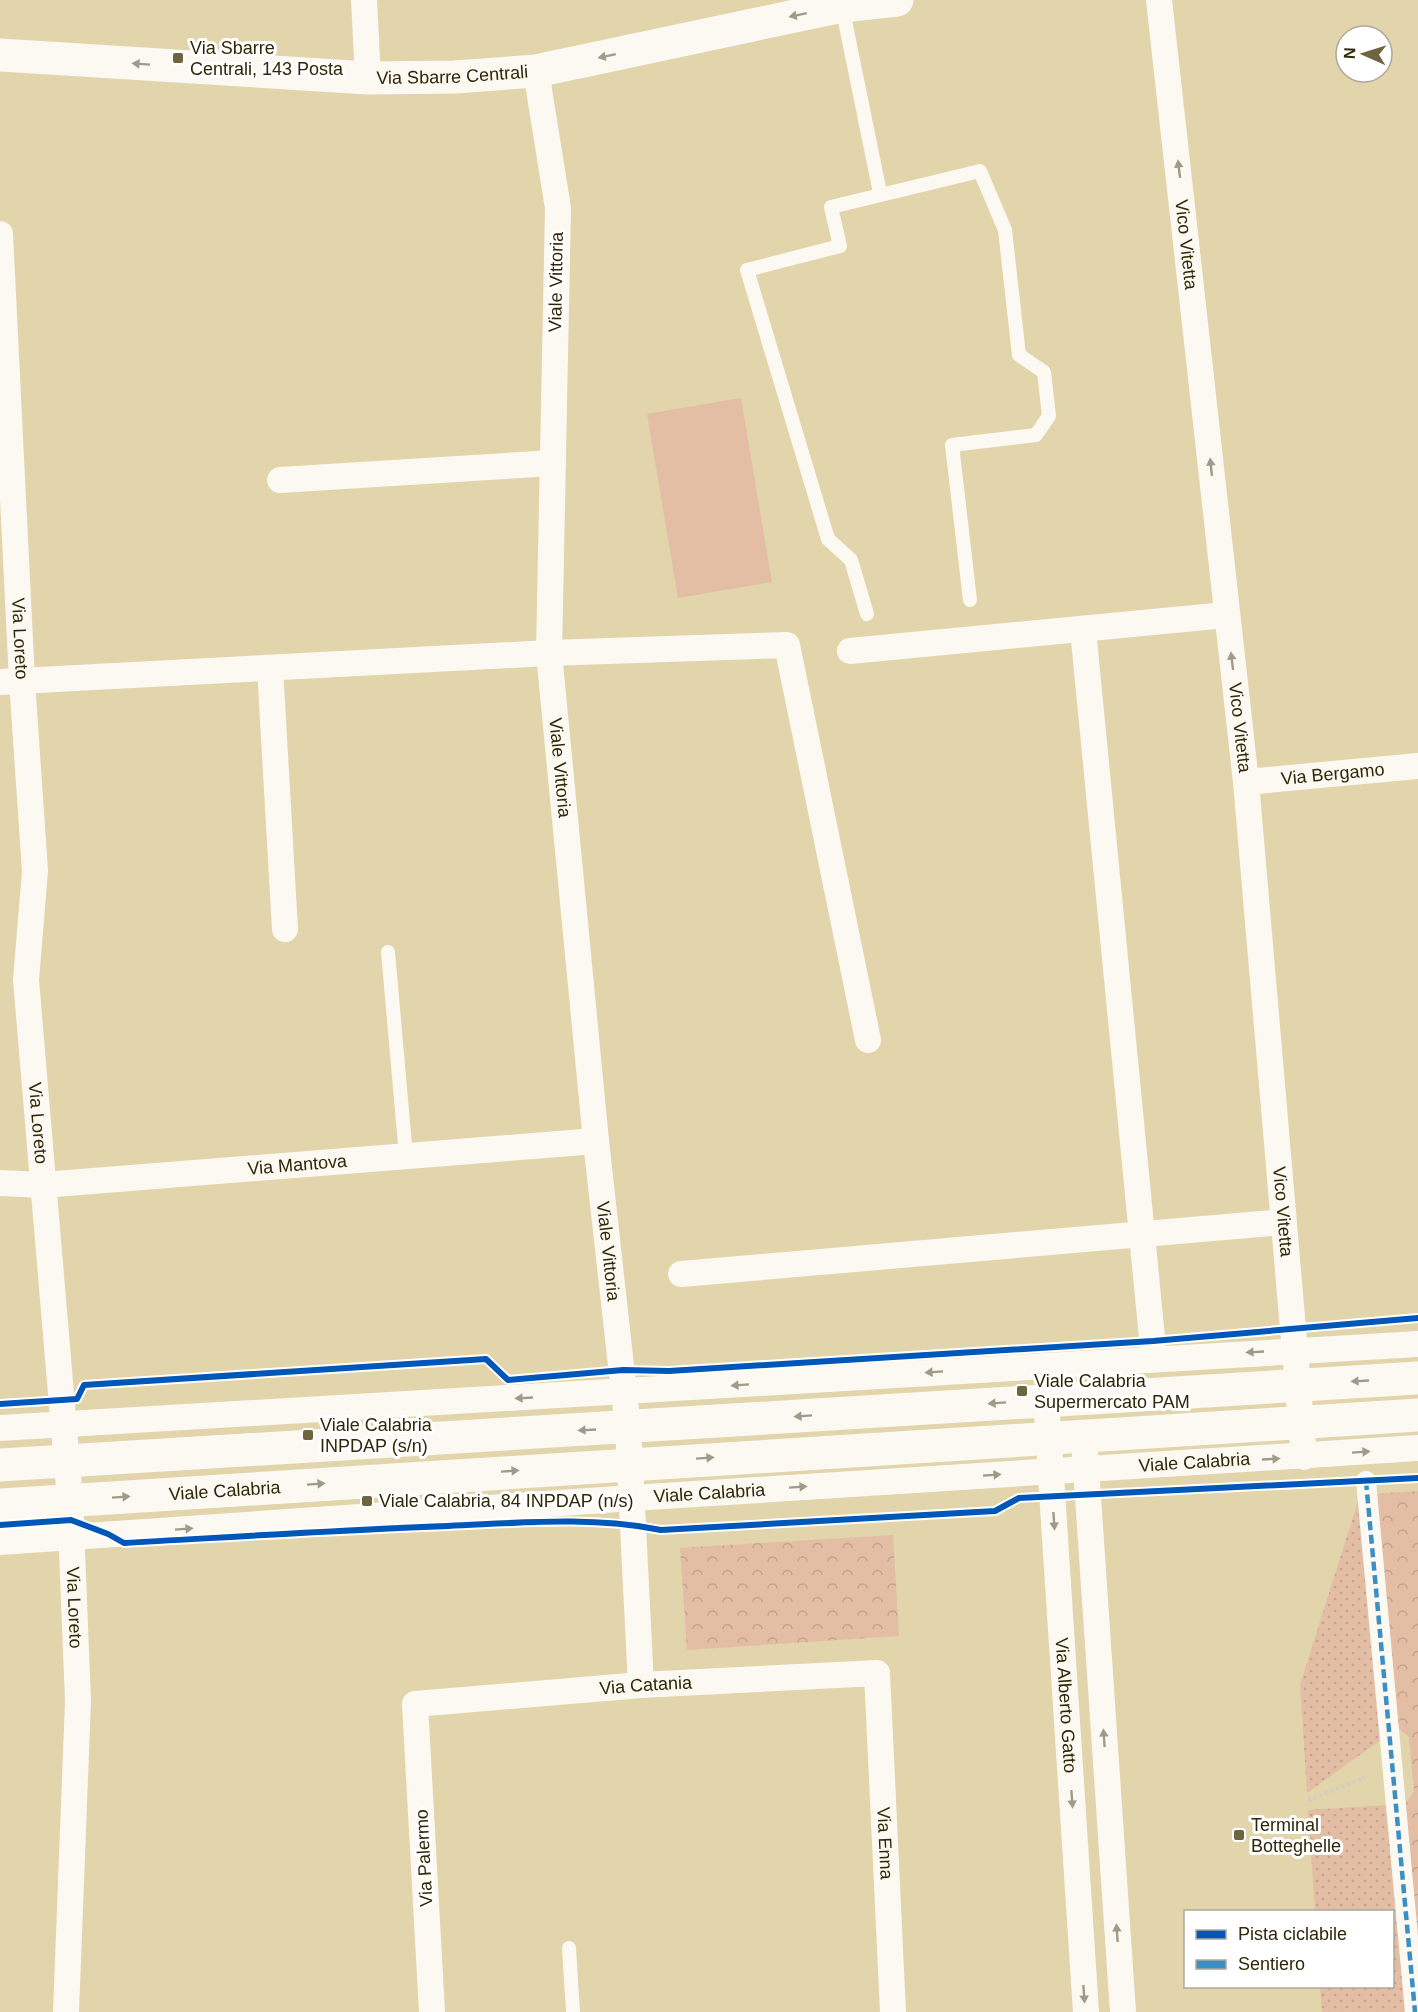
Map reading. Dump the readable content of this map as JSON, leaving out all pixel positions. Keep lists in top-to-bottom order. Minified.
{"streets":{"main road":["Via Sbarre Centrali","Viale Calabria"],"street":["Vico Vitetta","Viale Vittoria","Via Loreto","Via Bergamo","Via Mantova","Via Catania","Via Alberto Gatto","Via Enna","Via Palermo"]},"crossings":[["Via Sbarre Centrali","Viale Vittoria"],["Vico Vitetta","Via Bergamo"],["Vico Vitetta","Viale Calabria"],["Viale Vittoria","Via Mantova"],["Viale Vittoria","Viale Calabria"],["Viale Vittoria","Via Catania"],["Via Loreto","Via Mantova"],["Via Loreto","Viale Calabria"],["Viale Calabria","Via Alberto Gatto"],["Via Catania","Via Enna"],["Via Catania","Via Palermo"]],"one_way":["Via Sbarre Centrali","Vico Vitetta"],"places":{"transit":["Via Sbarre Centrali, 143 Posta","Viale Calabria Supermercato PAM","Viale Calabria INPDAP (s/n)","Viale Calabria, 84 INPDAP (n/s)","Terminal Botteghelle"]},"legend":["Pista ciclabile","Sentiero"],"north":"left"}
